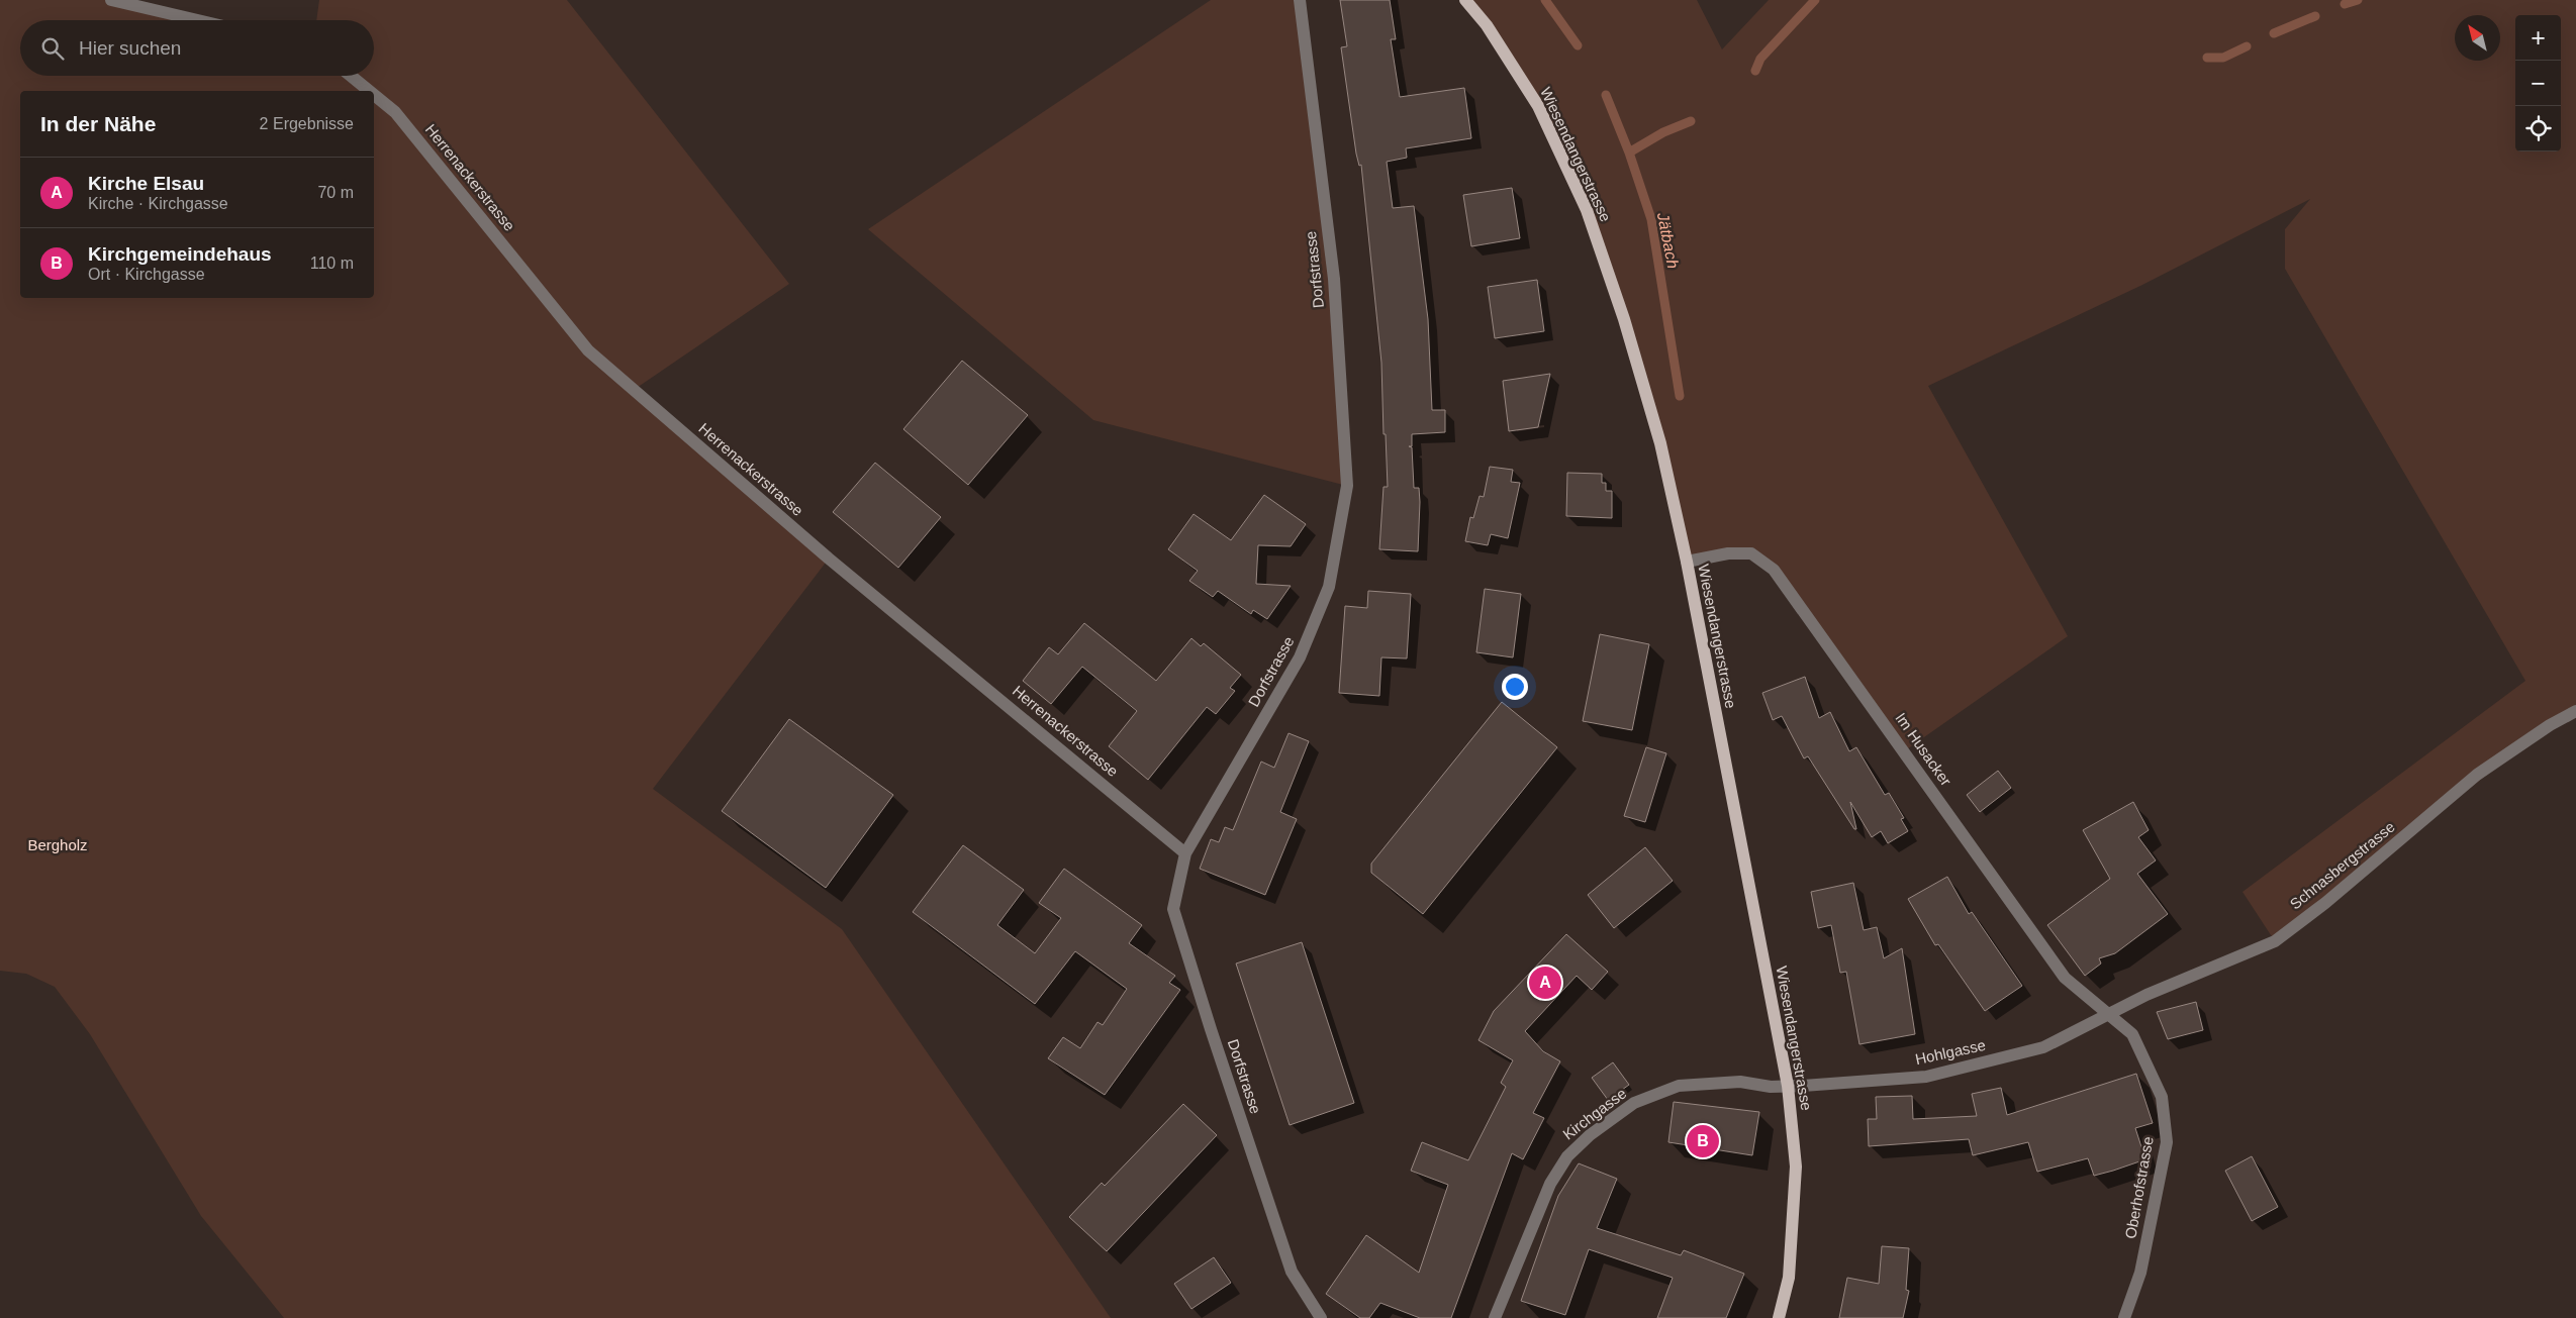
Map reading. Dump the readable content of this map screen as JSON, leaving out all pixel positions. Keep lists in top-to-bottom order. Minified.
{"streets":{"main road":["Wiesendangerstrasse"],"street":["Herrenackerstrasse","Dorfstrasse","Im Husacker","Schnasbergstrasse","Hohlgasse","Kirchgasse","Oberhofstrasse"]},"crossings":[["Wiesendangerstrasse","Im Husacker"],["Wiesendangerstrasse","Hohlgasse"],["Wiesendangerstrasse","Kirchgasse"],["Herrenackerstrasse","Dorfstrasse"],["Im Husacker","Schnasbergstrasse"],["Im Husacker","Hohlgasse"],["Im Husacker","Oberhofstrasse"],["Schnasbergstrasse","Hohlgasse"],["Schnasbergstrasse","Oberhofstrasse"],["Hohlgasse","Kirchgasse"],["Hohlgasse","Oberhofstrasse"]],"water":["Jätbach"],"parks":["Bergholz"],"north":"top left","page":{"map_buttons":["+","−"],"search":"Hier suchen","heading":["In der Nähe","2 Ergebnisse"],"list":[{"mark":"A","name":"Kirche Elsau","note":"Kirche · Kirchgasse","value":"70 m"},{"mark":"B","name":"Kirchgemeindehaus","note":"Ort · Kirchgasse","value":"110 m"}],"pins":["A","B"]}}
